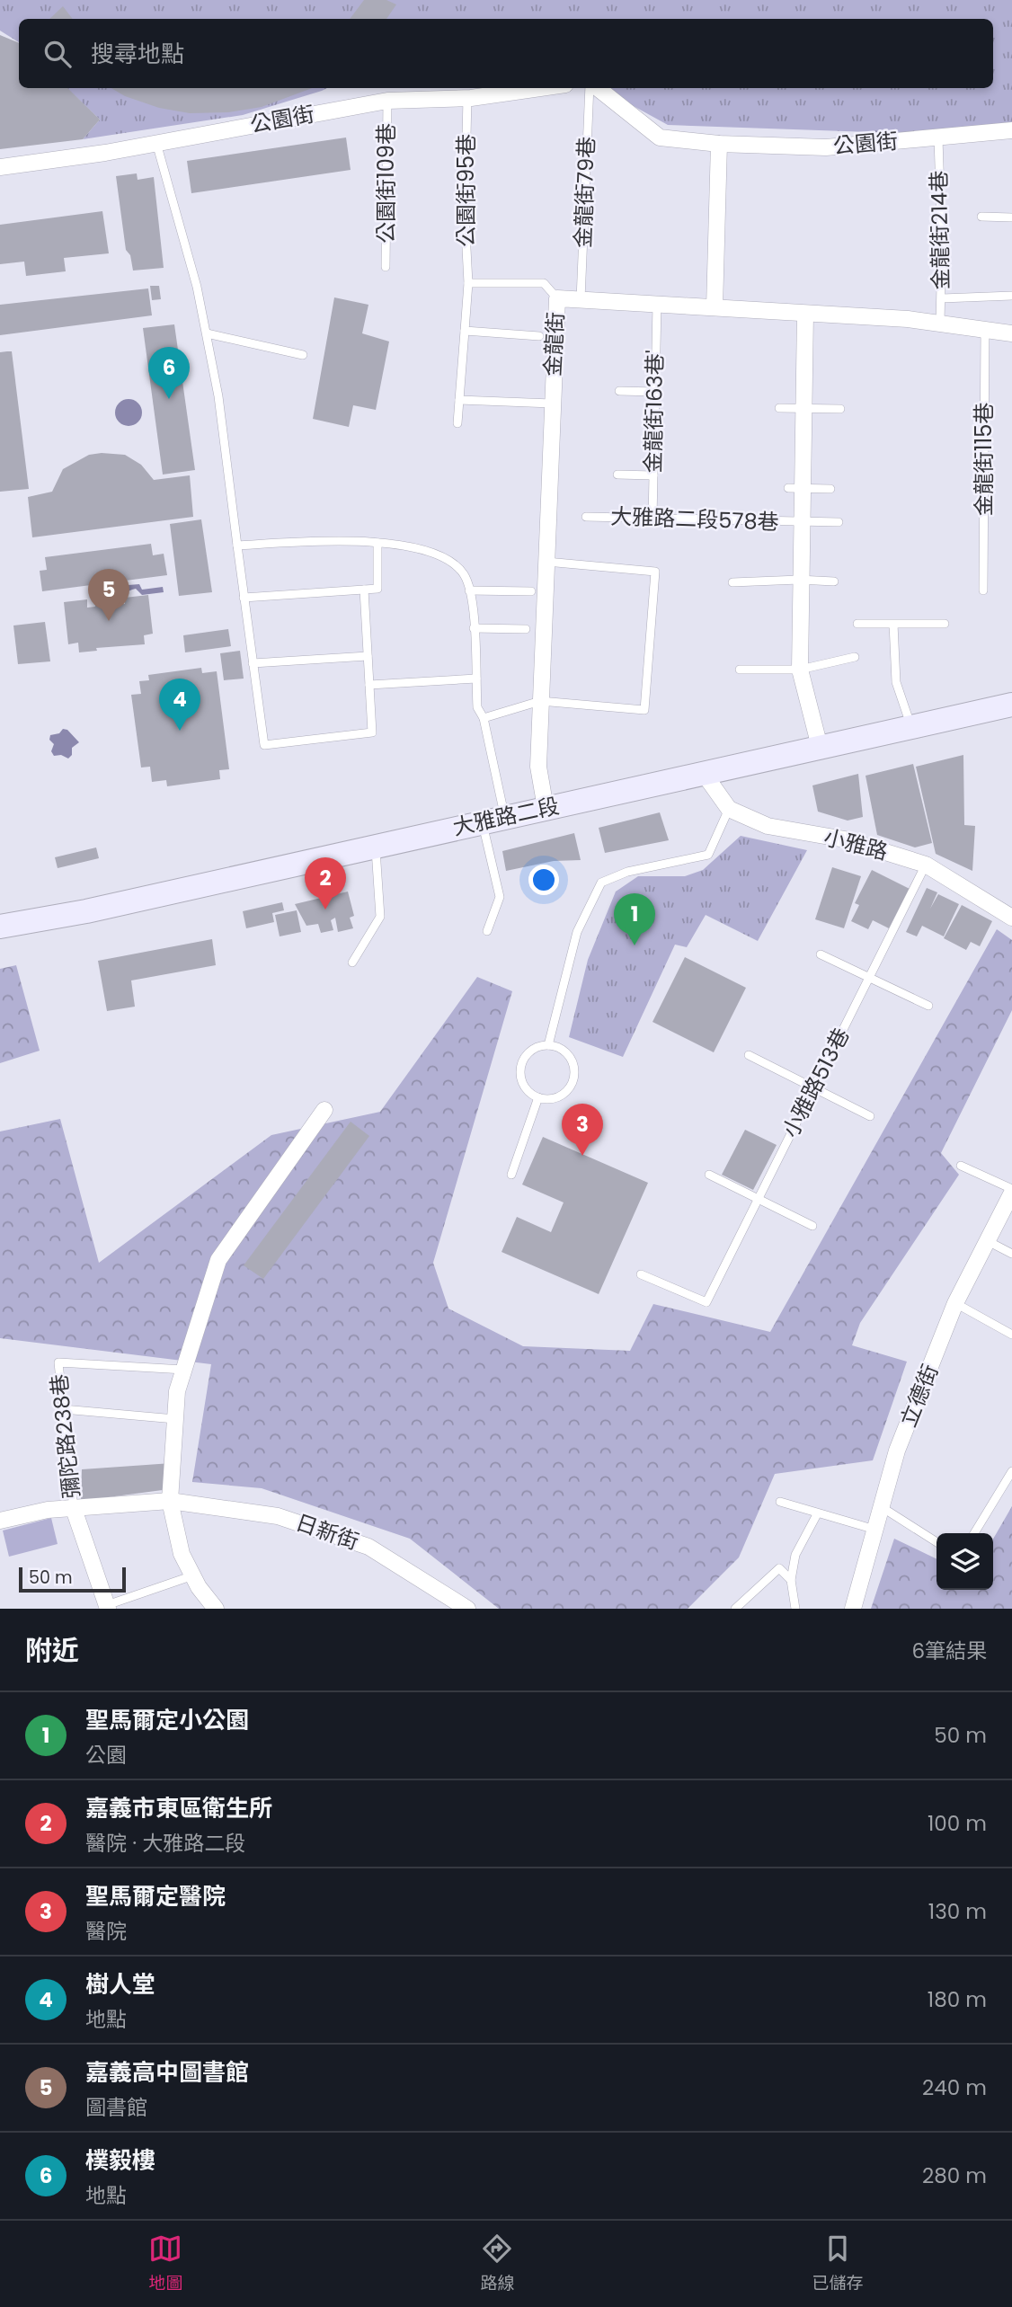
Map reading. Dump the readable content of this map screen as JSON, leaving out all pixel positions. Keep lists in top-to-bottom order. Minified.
{"streets":{"main road":["大雅路二段"],"street":["公園街","金龍街","大雅路二段578巷","小雅路","立德街","彌陀路238巷","日新街"],"lane":["公園街109巷","公園街95巷","金龍街79巷","金龍街214巷","金龍街163巷'","金龍街115巷","小雅路513巷"]},"crossings":[["公園街","公園街109巷"],["公園街","公園街95巷"],["公園街","金龍街214巷"],["金龍街79巷","金龍街"],["金龍街214巷","金龍街"],["金龍街","金龍街163巷'"],["金龍街","金龍街115巷"],["金龍街","大雅路二段578巷"],["金龍街","大雅路二段"],["金龍街163巷'","大雅路二段578巷"],["大雅路二段578巷","大雅路二段"],["小雅路","小雅路513巷"],["彌陀路238巷","日新街"]],"scale_bar":"50 m","page":{"search":"搜尋地點","pins":["6","5","4","2","1","3"],"scale":"50 m","heading":["附近","6筆結果"],"list":[{"mark":"1","name":"聖馬爾定小公園","note":"公園","value":"50 m"},{"mark":"2","name":"嘉義市東區衛生所","note":"醫院 · 大雅路二段","value":"100 m"},{"mark":"3","name":"聖馬爾定醫院","note":"醫院","value":"130 m"},{"mark":"4","name":"樹人堂","note":"地點","value":"180 m"},{"mark":"5","name":"嘉義高中圖書館","note":"圖書館","value":"240 m"},{"mark":"6","name":"樸毅樓","note":"地點","value":"280 m"}],"nav":["地圖","路線","已儲存"]}}
